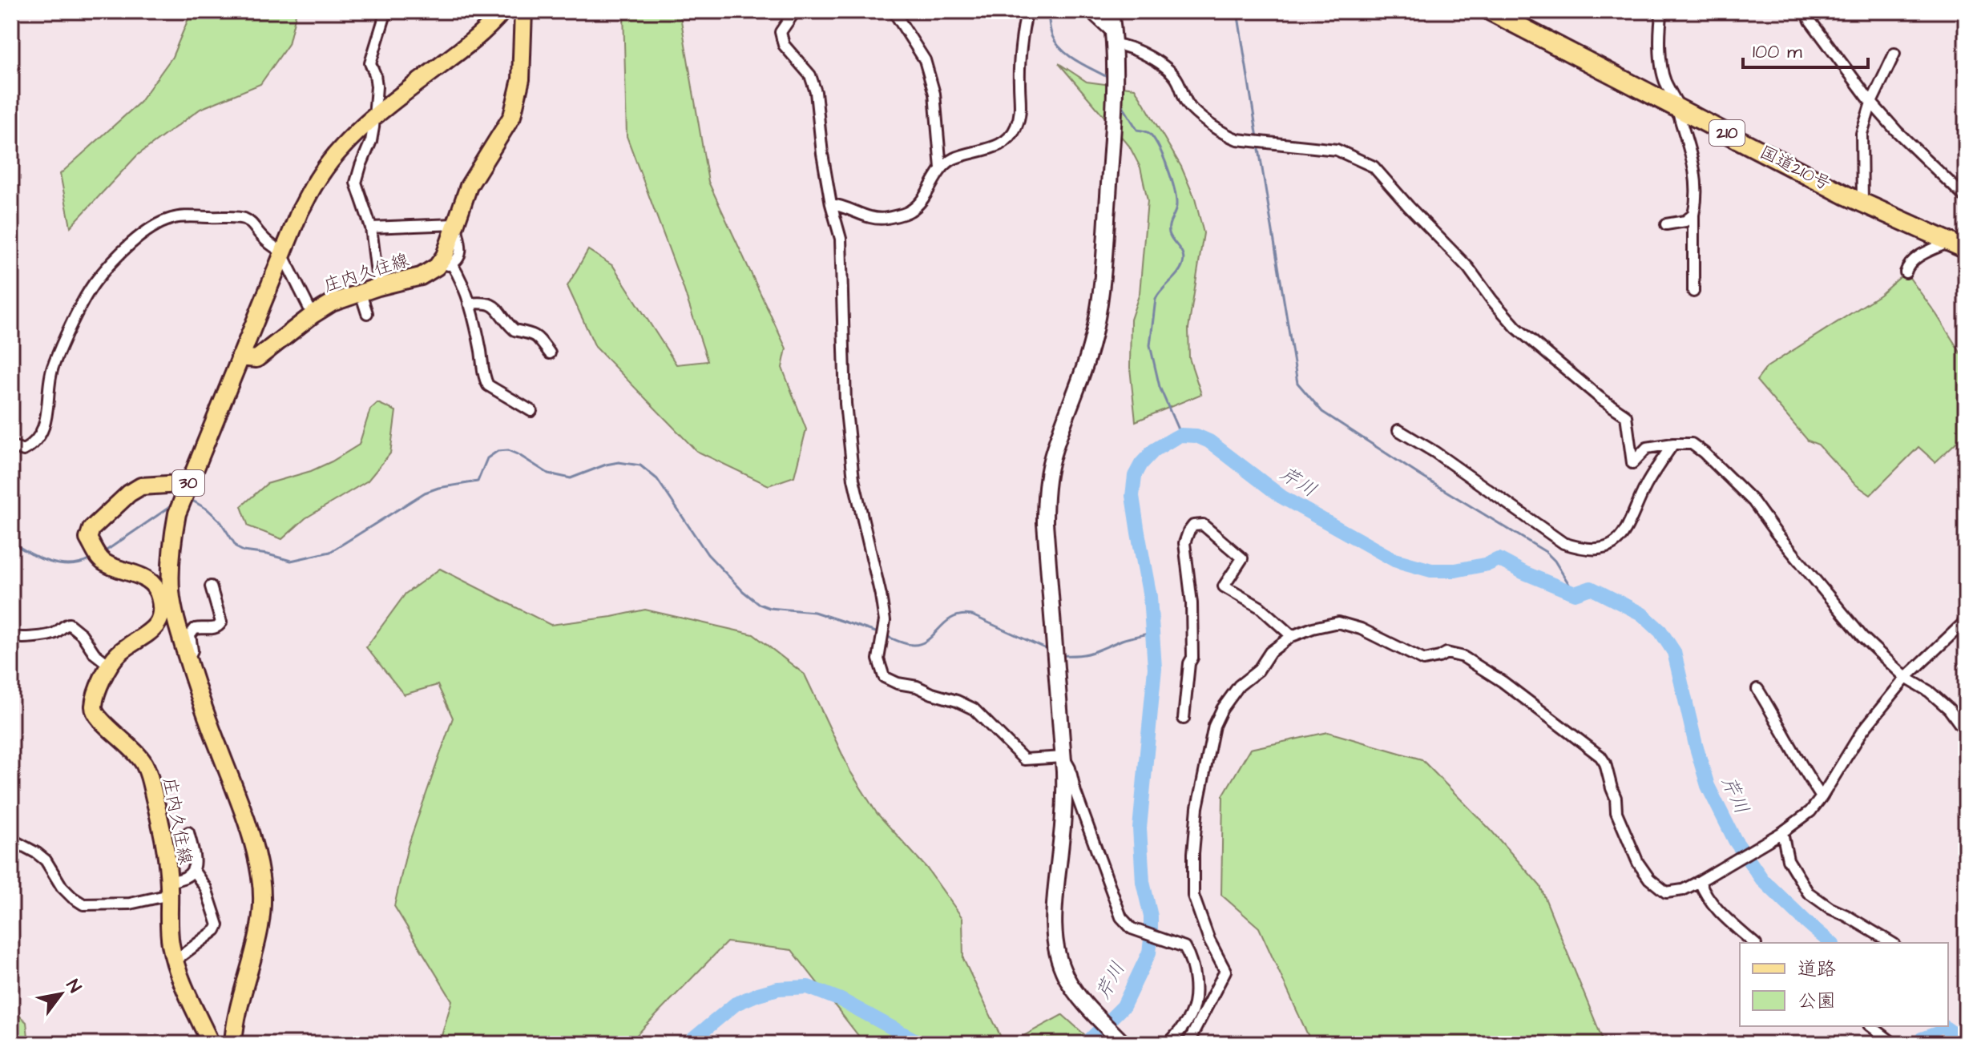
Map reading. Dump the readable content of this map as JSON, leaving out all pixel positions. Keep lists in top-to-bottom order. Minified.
{"streets":{"highway":["210","国道210号"],"main road":["庄内久住線","30"]},"crossings":[["庄内久住線","30"]],"water":["芹川"],"legend":["道路","公園"],"scale_bar":"100 m","north":"top right"}
